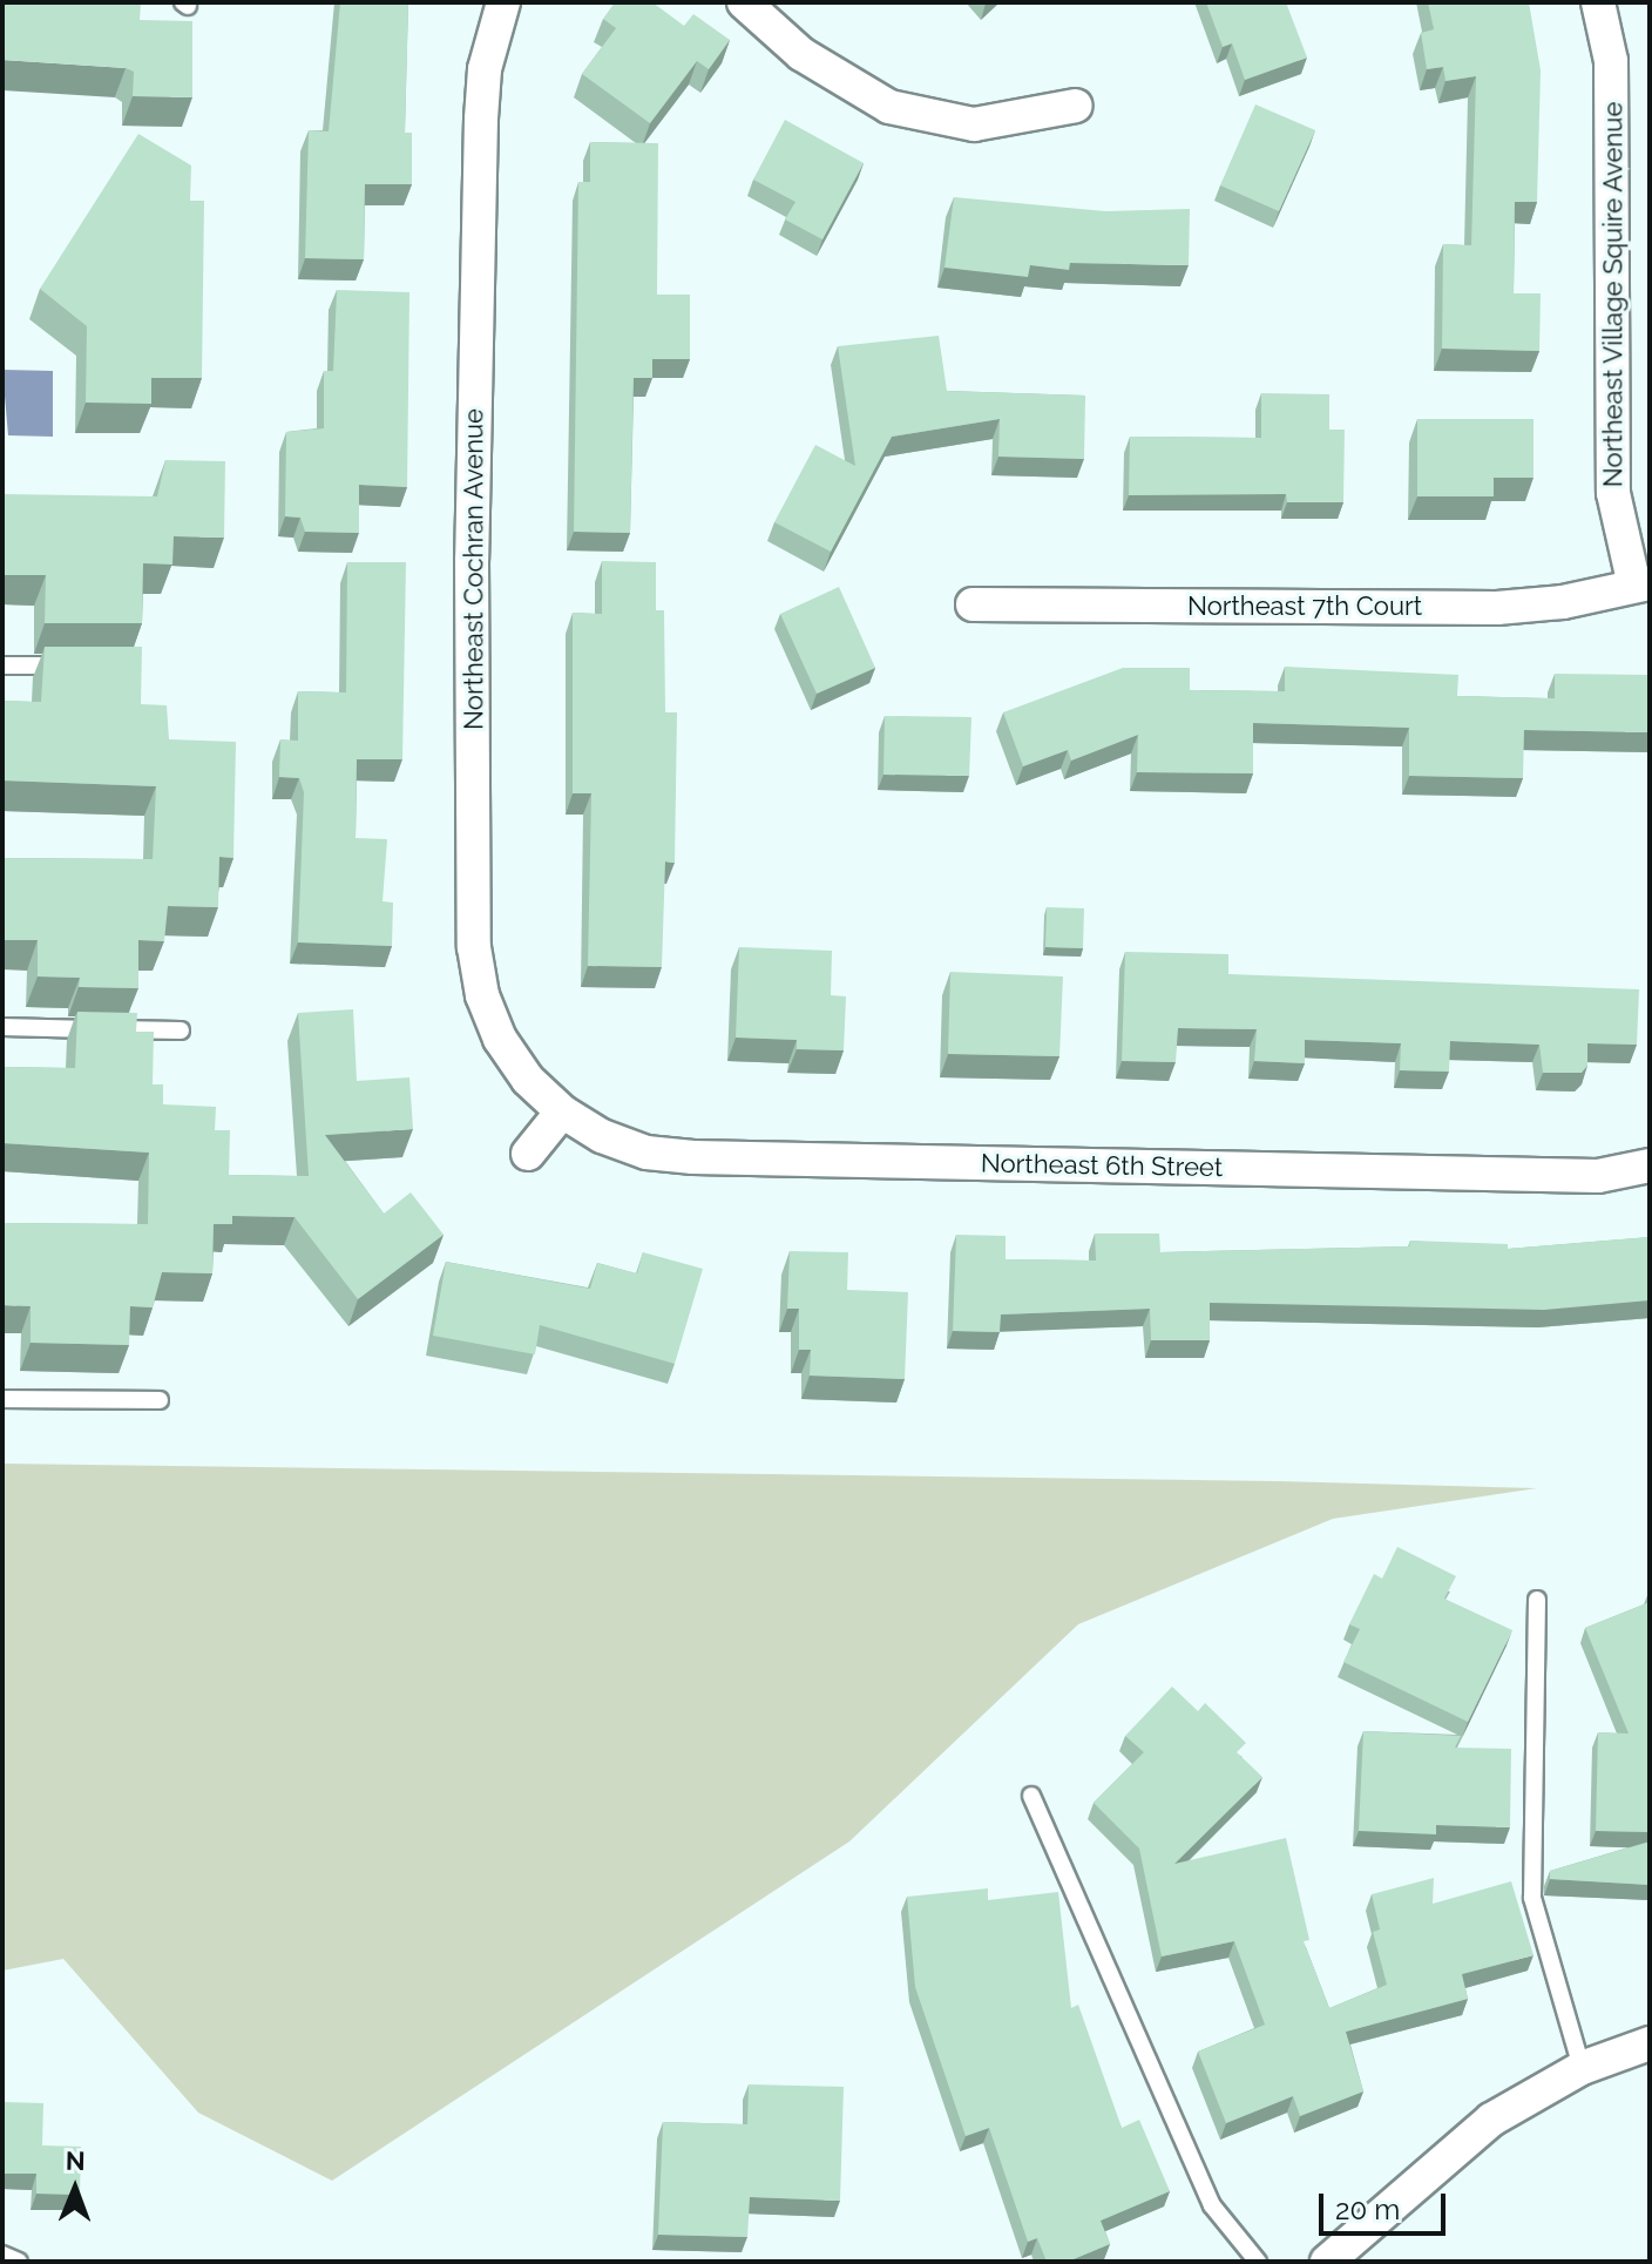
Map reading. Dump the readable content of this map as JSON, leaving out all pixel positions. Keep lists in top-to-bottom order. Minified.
{"streets":{"street":["Northeast Village Squire Avenue","Northeast Cochran Avenue","Northeast 7th Court","Northeast 6th Street"]},"crossings":[["Northeast Village Squire Avenue","Northeast 7th Court"],["Northeast Cochran Avenue","Northeast 6th Street"]],"scale_bar":"20 m","north":"top"}
